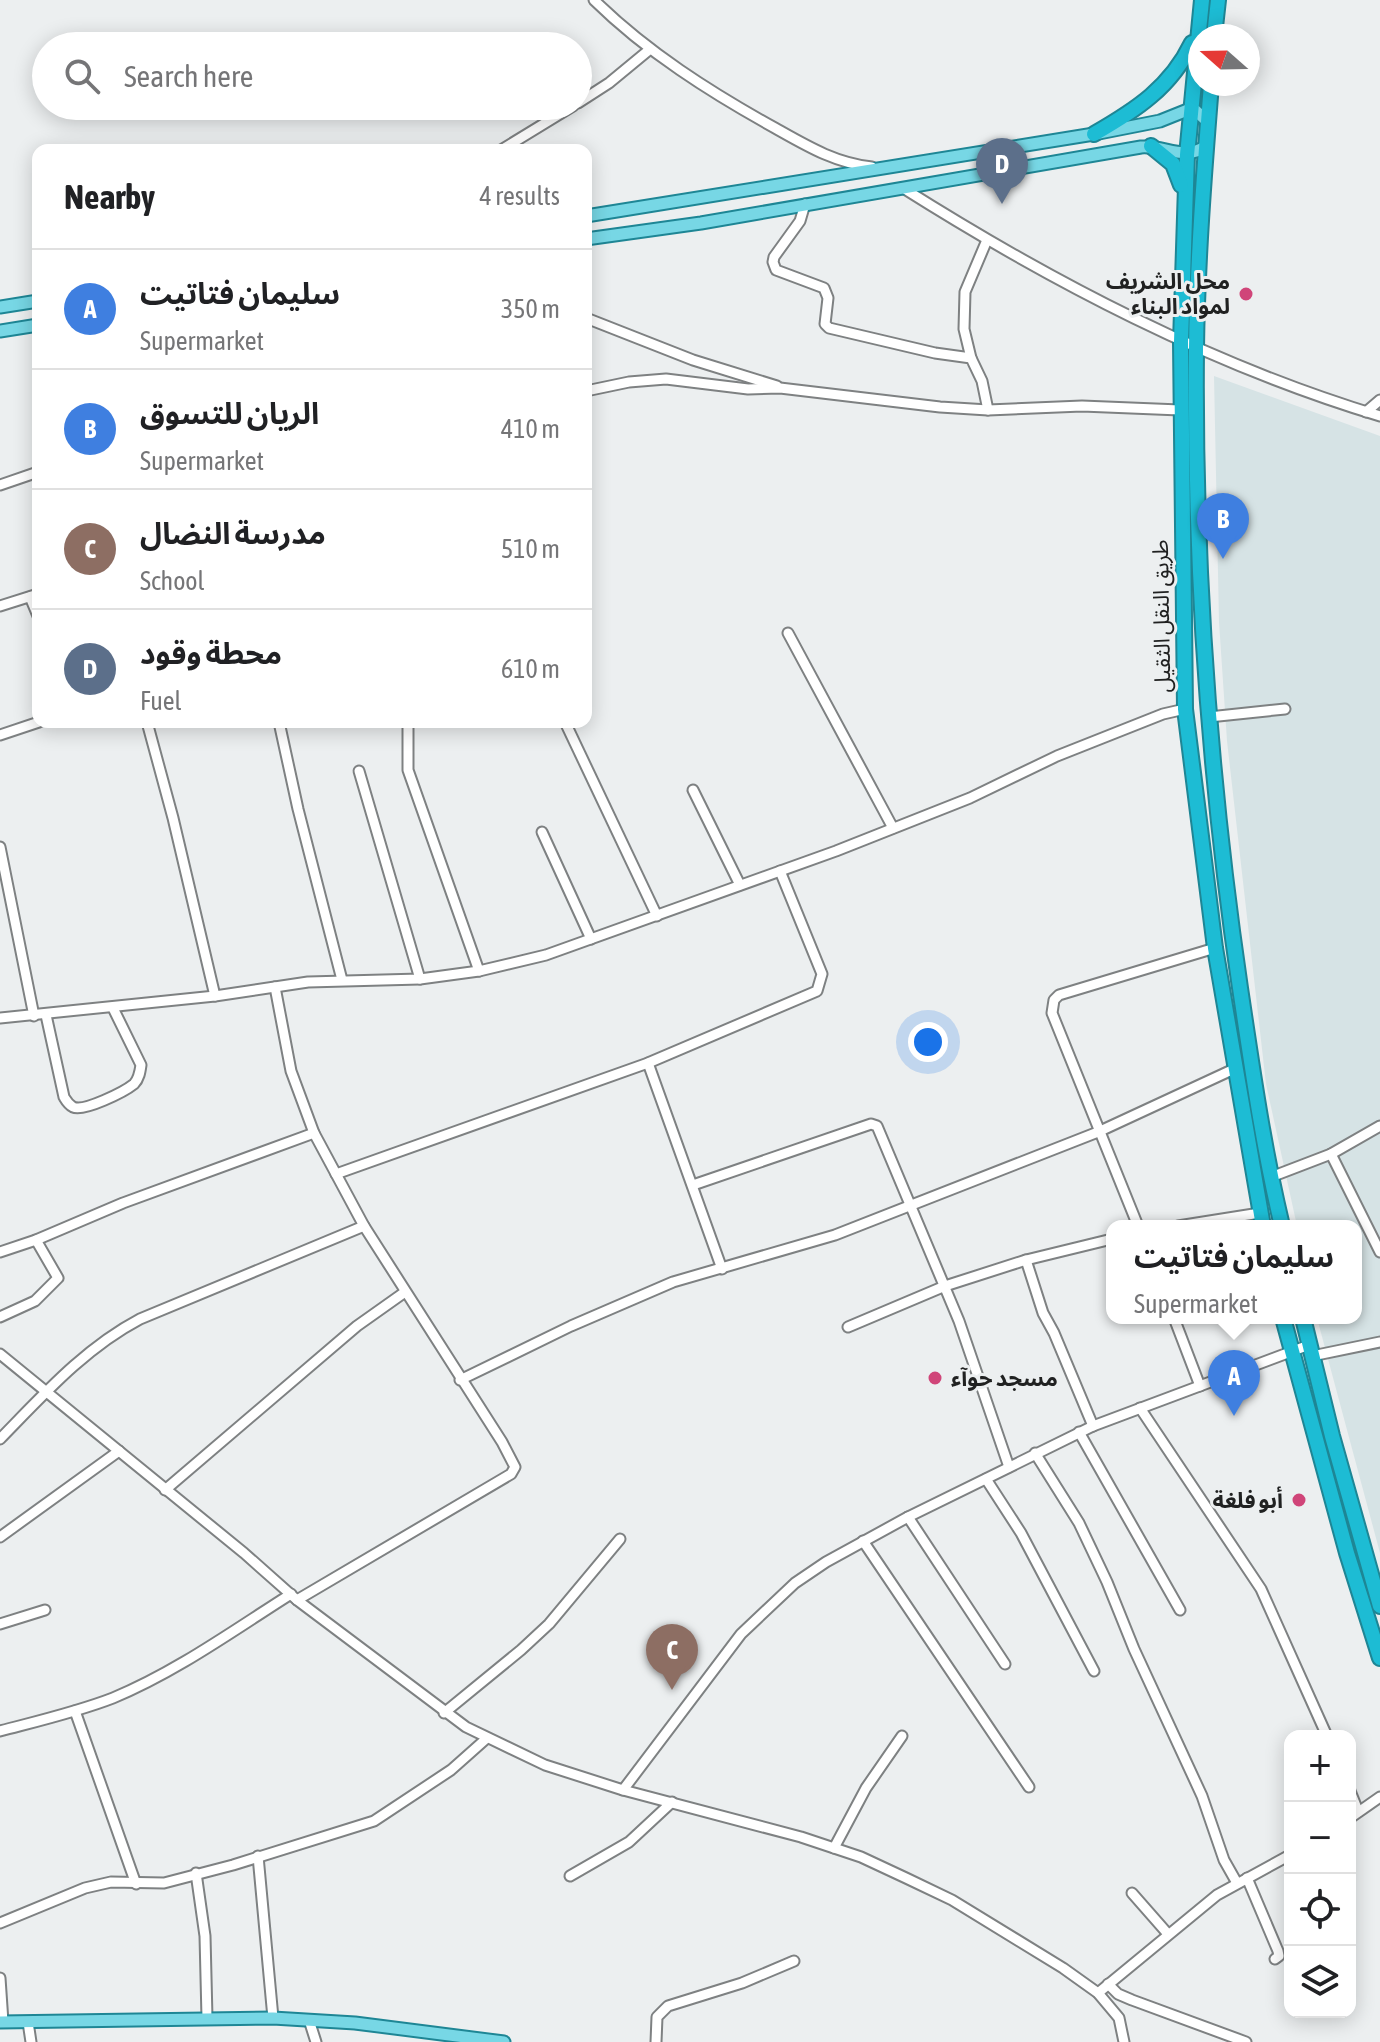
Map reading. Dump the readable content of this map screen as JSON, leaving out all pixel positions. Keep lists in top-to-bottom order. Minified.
{"streets":{"highway":["طريق النقل الثقيل"]},"places":["محل الشريف لمواد البناء","مسجد حوآء","أبو فلغة"],"north":"left","page":{"search":"Search here","pins":["D","B","A","C"],"heading":["Nearby","4 results"],"list":[{"mark":"A","name":"سليمان فتاتيت","note":"Supermarket","value":"350 m"},{"mark":"B","name":"الريان للتسوق","note":"Supermarket","value":"410 m"},{"mark":"C","name":"مدرسة النضال","note":"School","value":"510 m"},{"mark":"D","name":"محطة وقود","note":"Fuel","value":"610 m"}],"popup":["سليمان فتاتيت","Supermarket"],"map_buttons":["+","−"]}}
